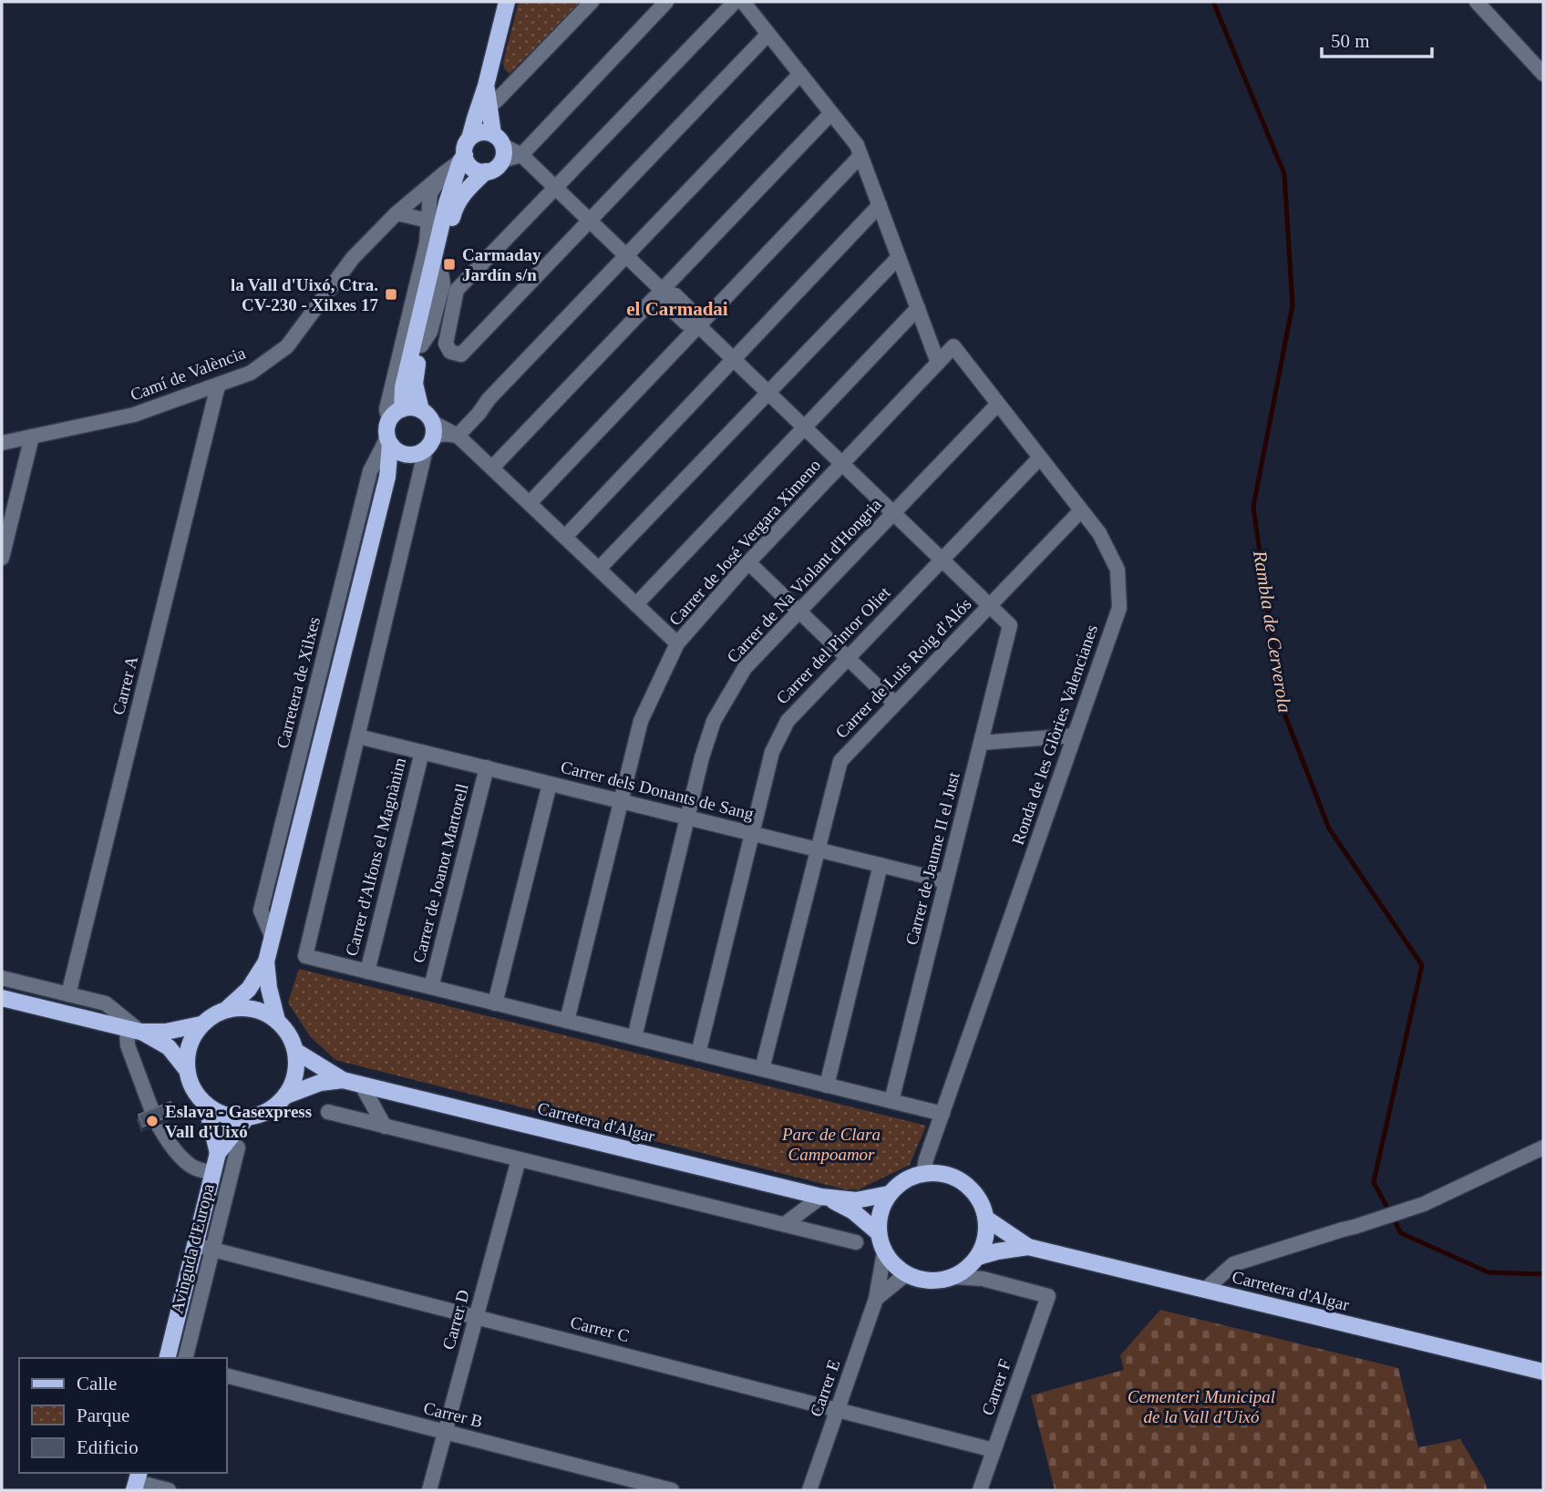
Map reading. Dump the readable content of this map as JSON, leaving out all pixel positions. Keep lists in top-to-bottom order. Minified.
{"streets":{"main road":["Carretera de Xilxes","Carretera d'Algar","Avinguda d'Europa"],"street":["Camí de València","Carrer de José Vergara Ximeno","Carrer de Na Violant d'Hongria","Carrer del Pintor Oliet","Carrer de Luis Roig d'Alós","Carrer A","Ronda de les Glòries Valencianes","Carrer dels Donants de Sang","Carrer d'Alfons el Magnànim","Carrer de Jaume II el Just","Carrer de Joanot Martorell","Carrer D","Carrer C","Carrer F","Carrer E","Carrer B"]},"crossings":[["Camí de València","Carrer A"],["Carrer de José Vergara Ximeno","Ronda de les Glòries Valencianes"],["Carrer de José Vergara Ximeno","Carrer dels Donants de Sang"],["Carrer de Na Violant d'Hongria","Ronda de les Glòries Valencianes"],["Carrer de Na Violant d'Hongria","Carrer dels Donants de Sang"],["Carrer del Pintor Oliet","Ronda de les Glòries Valencianes"],["Carrer del Pintor Oliet","Carrer dels Donants de Sang"],["Carrer de Luis Roig d'Alós","Ronda de les Glòries Valencianes"],["Carrer de Luis Roig d'Alós","Carrer dels Donants de Sang"],["Carrer de Luis Roig d'Alós","Carrer de Jaume II el Just"],["Carretera de Xilxes","Carretera d'Algar"],["Carretera de Xilxes","Avinguda d'Europa"],["Ronda de les Glòries Valencianes","Carretera d'Algar"],["Ronda de les Glòries Valencianes","Carrer F"],["Ronda de les Glòries Valencianes","Carrer E"],["Carrer dels Donants de Sang","Carrer d'Alfons el Magnànim"],["Carrer dels Donants de Sang","Carrer de Jaume II el Just"],["Carrer dels Donants de Sang","Carrer de Joanot Martorell"],["Carretera d'Algar","Avinguda d'Europa"],["Carretera d'Algar","Carrer F"],["Carretera d'Algar","Carrer E"],["Avinguda d'Europa","Carrer C"],["Carrer D","Carrer C"],["Carrer D","Carrer B"],["Carrer C","Carrer F"],["Carrer C","Carrer E"],["Carrer F","Carrer E"]],"districts":["el Carmadai"],"water":["Rambla de Cerverola"],"parks":["Parc de Clara Campoamor","Cementeri Municipal de la Vall d'Uixó"],"places":{"transit":["Carmaday Jardín s/n","la Vall d'Uixó, Ctra. CV-230 - Xilxes 17"],"other":["Eslava - Gasexpress Vall d'Uixó"]},"legend":["Calle","Parque","Edificio"],"scale_bar":"50 m"}
